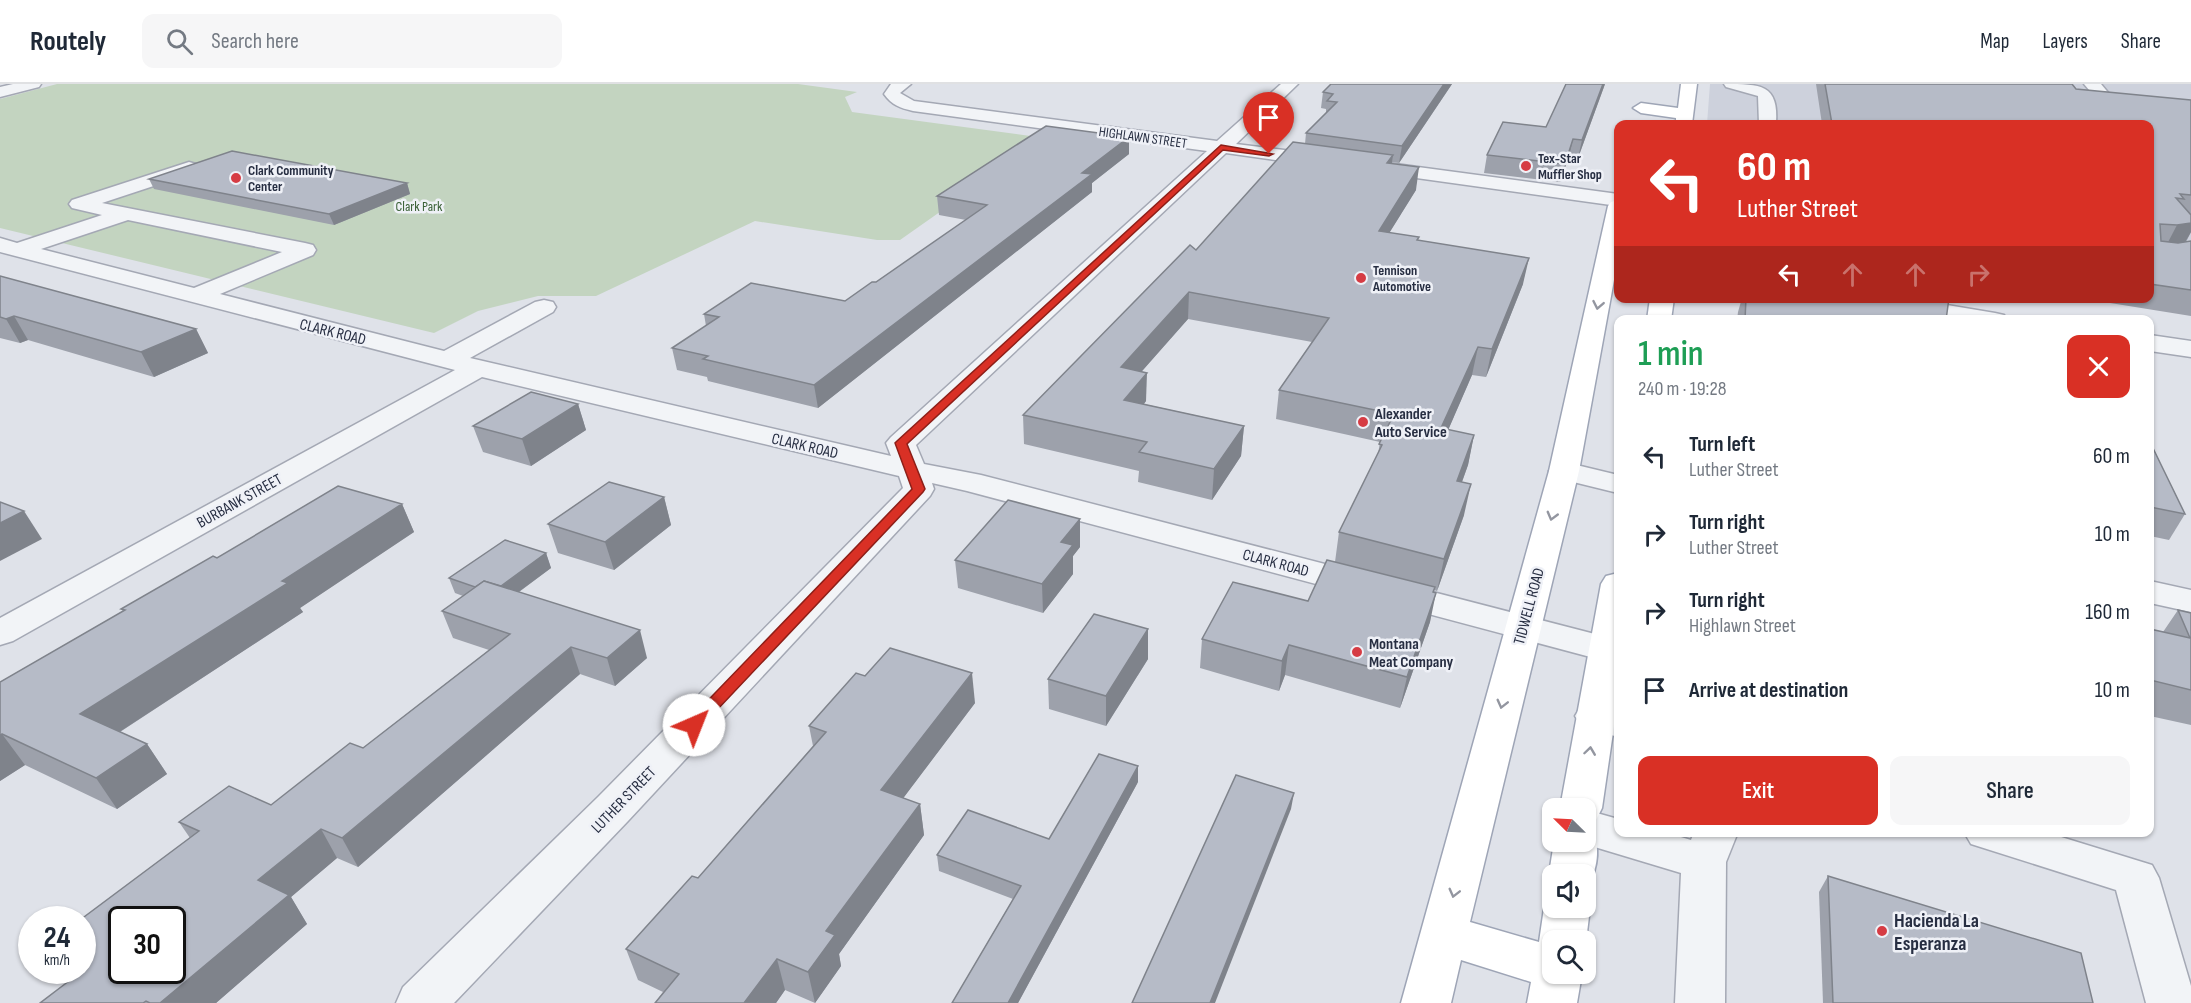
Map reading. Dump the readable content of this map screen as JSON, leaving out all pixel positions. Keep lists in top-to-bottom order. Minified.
{"streets":{"main road":["TIDWELL ROAD"],"street":["HIGHLAWN STREET","CLARK ROAD","BURBANK STREET","LUTHER STREET"]},"crossings":[["HIGHLAWN STREET","LUTHER STREET"],["CLARK ROAD","BURBANK STREET"],["CLARK ROAD","TIDWELL ROAD"],["CLARK ROAD","LUTHER STREET"]],"one_way":["TIDWELL ROAD"],"parks":["Clark Park"],"places":["Tex-Star Muffler Shop","Clark Community Center","Tennison Automotive","Alexander Auto Service","Montana Meat Company","Hacienda La Esperanza"],"north":"top left","page":{"header":"Routely","search":"Search here","nav":["Map","Layers","Share"],"turn":["60 m","Luther Street"],"heading":["1 min","240 m · 19:28"],"list":[{"name":"Turn left","note":"Luther Street","value":"60 m"},{"name":"Turn right","note":"Luther Street","value":"10 m"},{"name":"Turn right","note":"Highlawn Street","value":"160 m"},{"name":"Arrive at destination","value":"10 m"}],"buttons":["Exit","Share"],"speed":"24 km/h","limit":"30"}}
